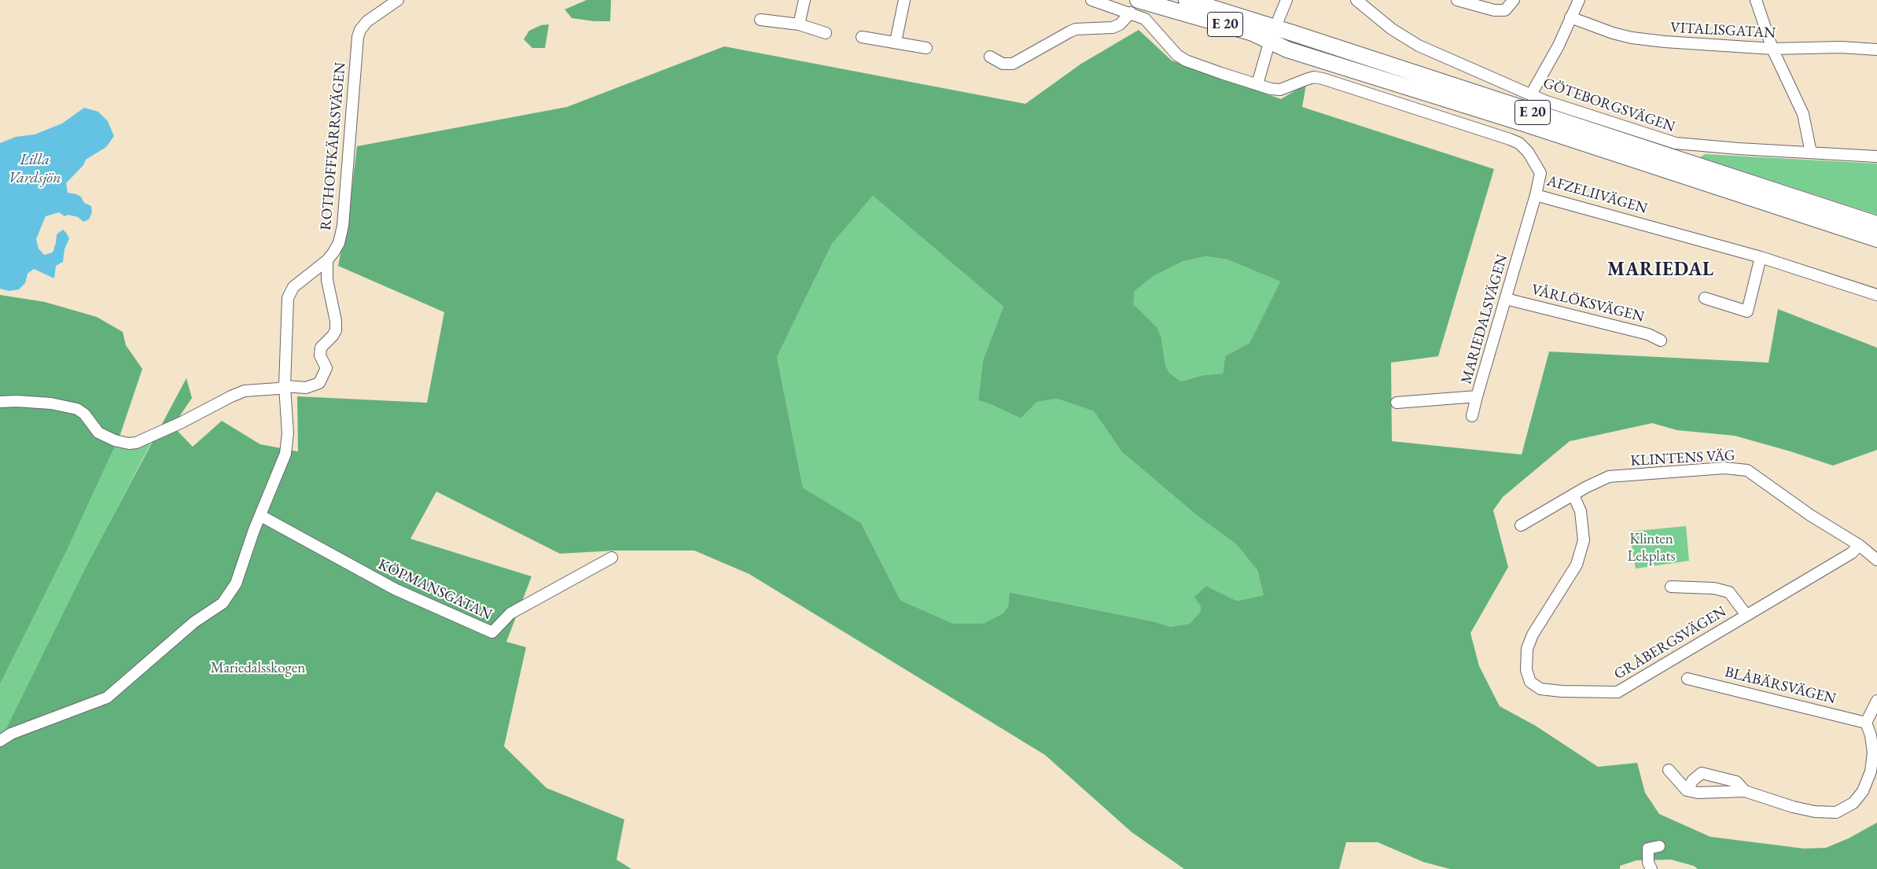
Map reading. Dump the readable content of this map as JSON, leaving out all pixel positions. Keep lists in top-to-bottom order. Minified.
{"streets":{"highway":["E 20"],"street":["VITALISGATAN","GÖTEBORGSVÄGEN","ROTHOFFKÄRRSVÄGEN","AFZELIIVÄGEN","VÅRLÖKSVÄGEN","MARIEDALSVÄGEN","KLINTENS VÄG","KÖPMANSGATAN","GRÅBERGSVÄGEN","BLÅBÄRSVÄGEN"]},"crossings":[["E 20","AFZELIIVÄGEN"],["ROTHOFFKÄRRSVÄGEN","KÖPMANSGATAN"],["AFZELIIVÄGEN","MARIEDALSVÄGEN"],["VÅRLÖKSVÄGEN","MARIEDALSVÄGEN"],["KLINTENS VÄG","GRÅBERGSVÄGEN"]],"districts":["MARIEDAL"],"water":["Lilla Vardsjön"],"parks":["Klinten Lekplats","Mariedalsskogen"]}
